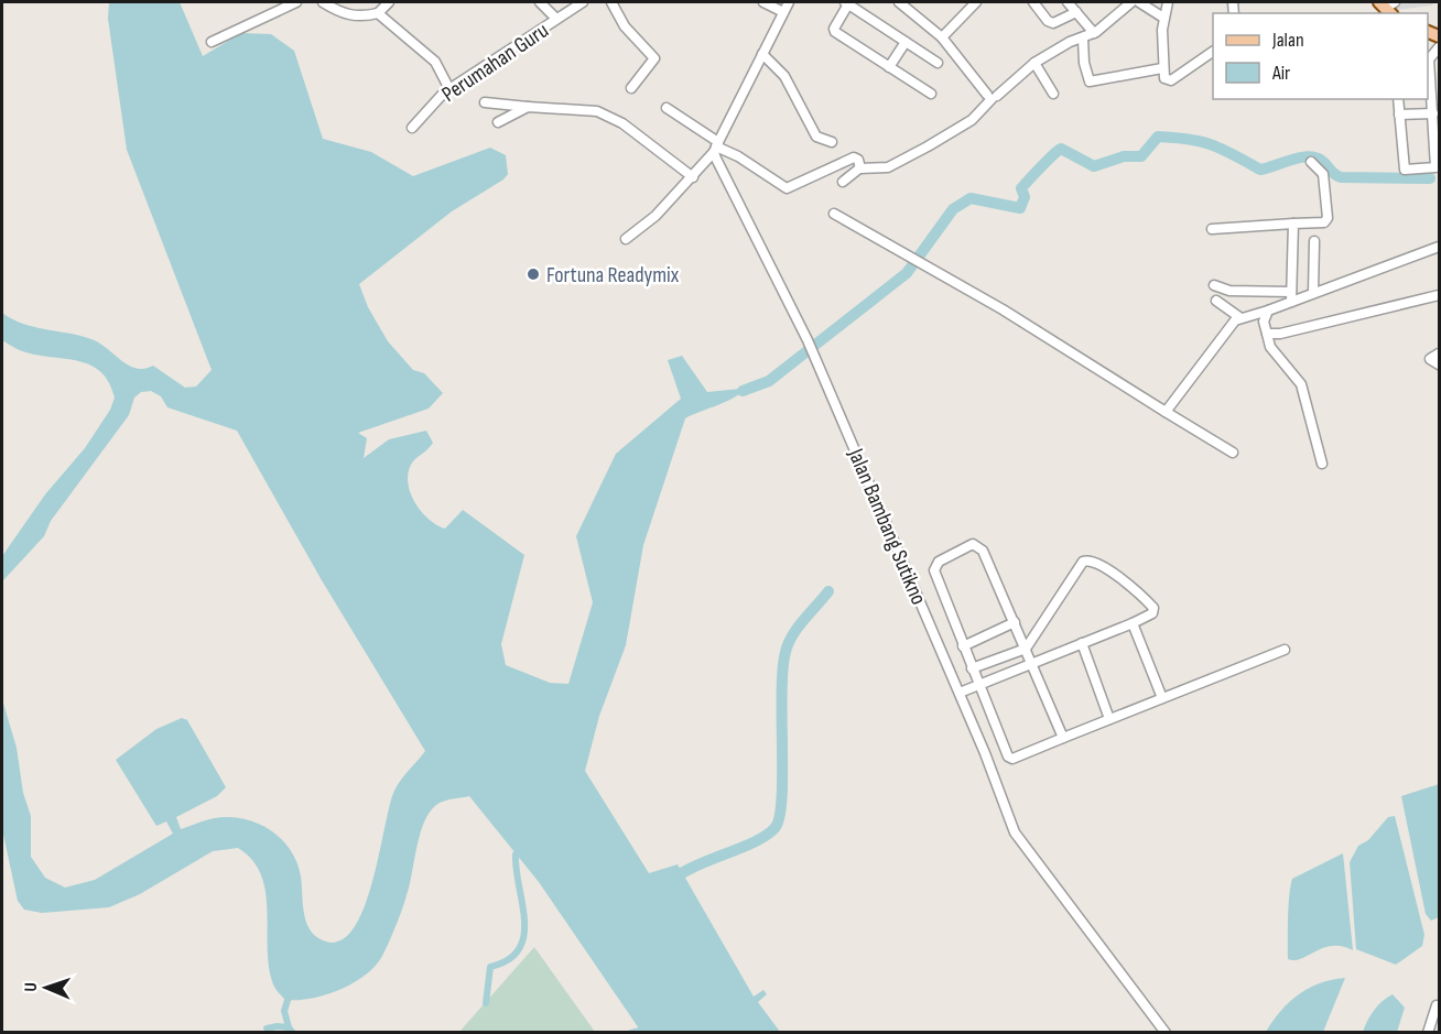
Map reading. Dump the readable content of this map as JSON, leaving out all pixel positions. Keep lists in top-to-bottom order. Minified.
{"streets":{"street":["Perumahan Guru","Jalan Bambang Sutikno"]},"places":["Fortuna Readymix"],"legend":["Jalan","Air"],"north":"left"}
